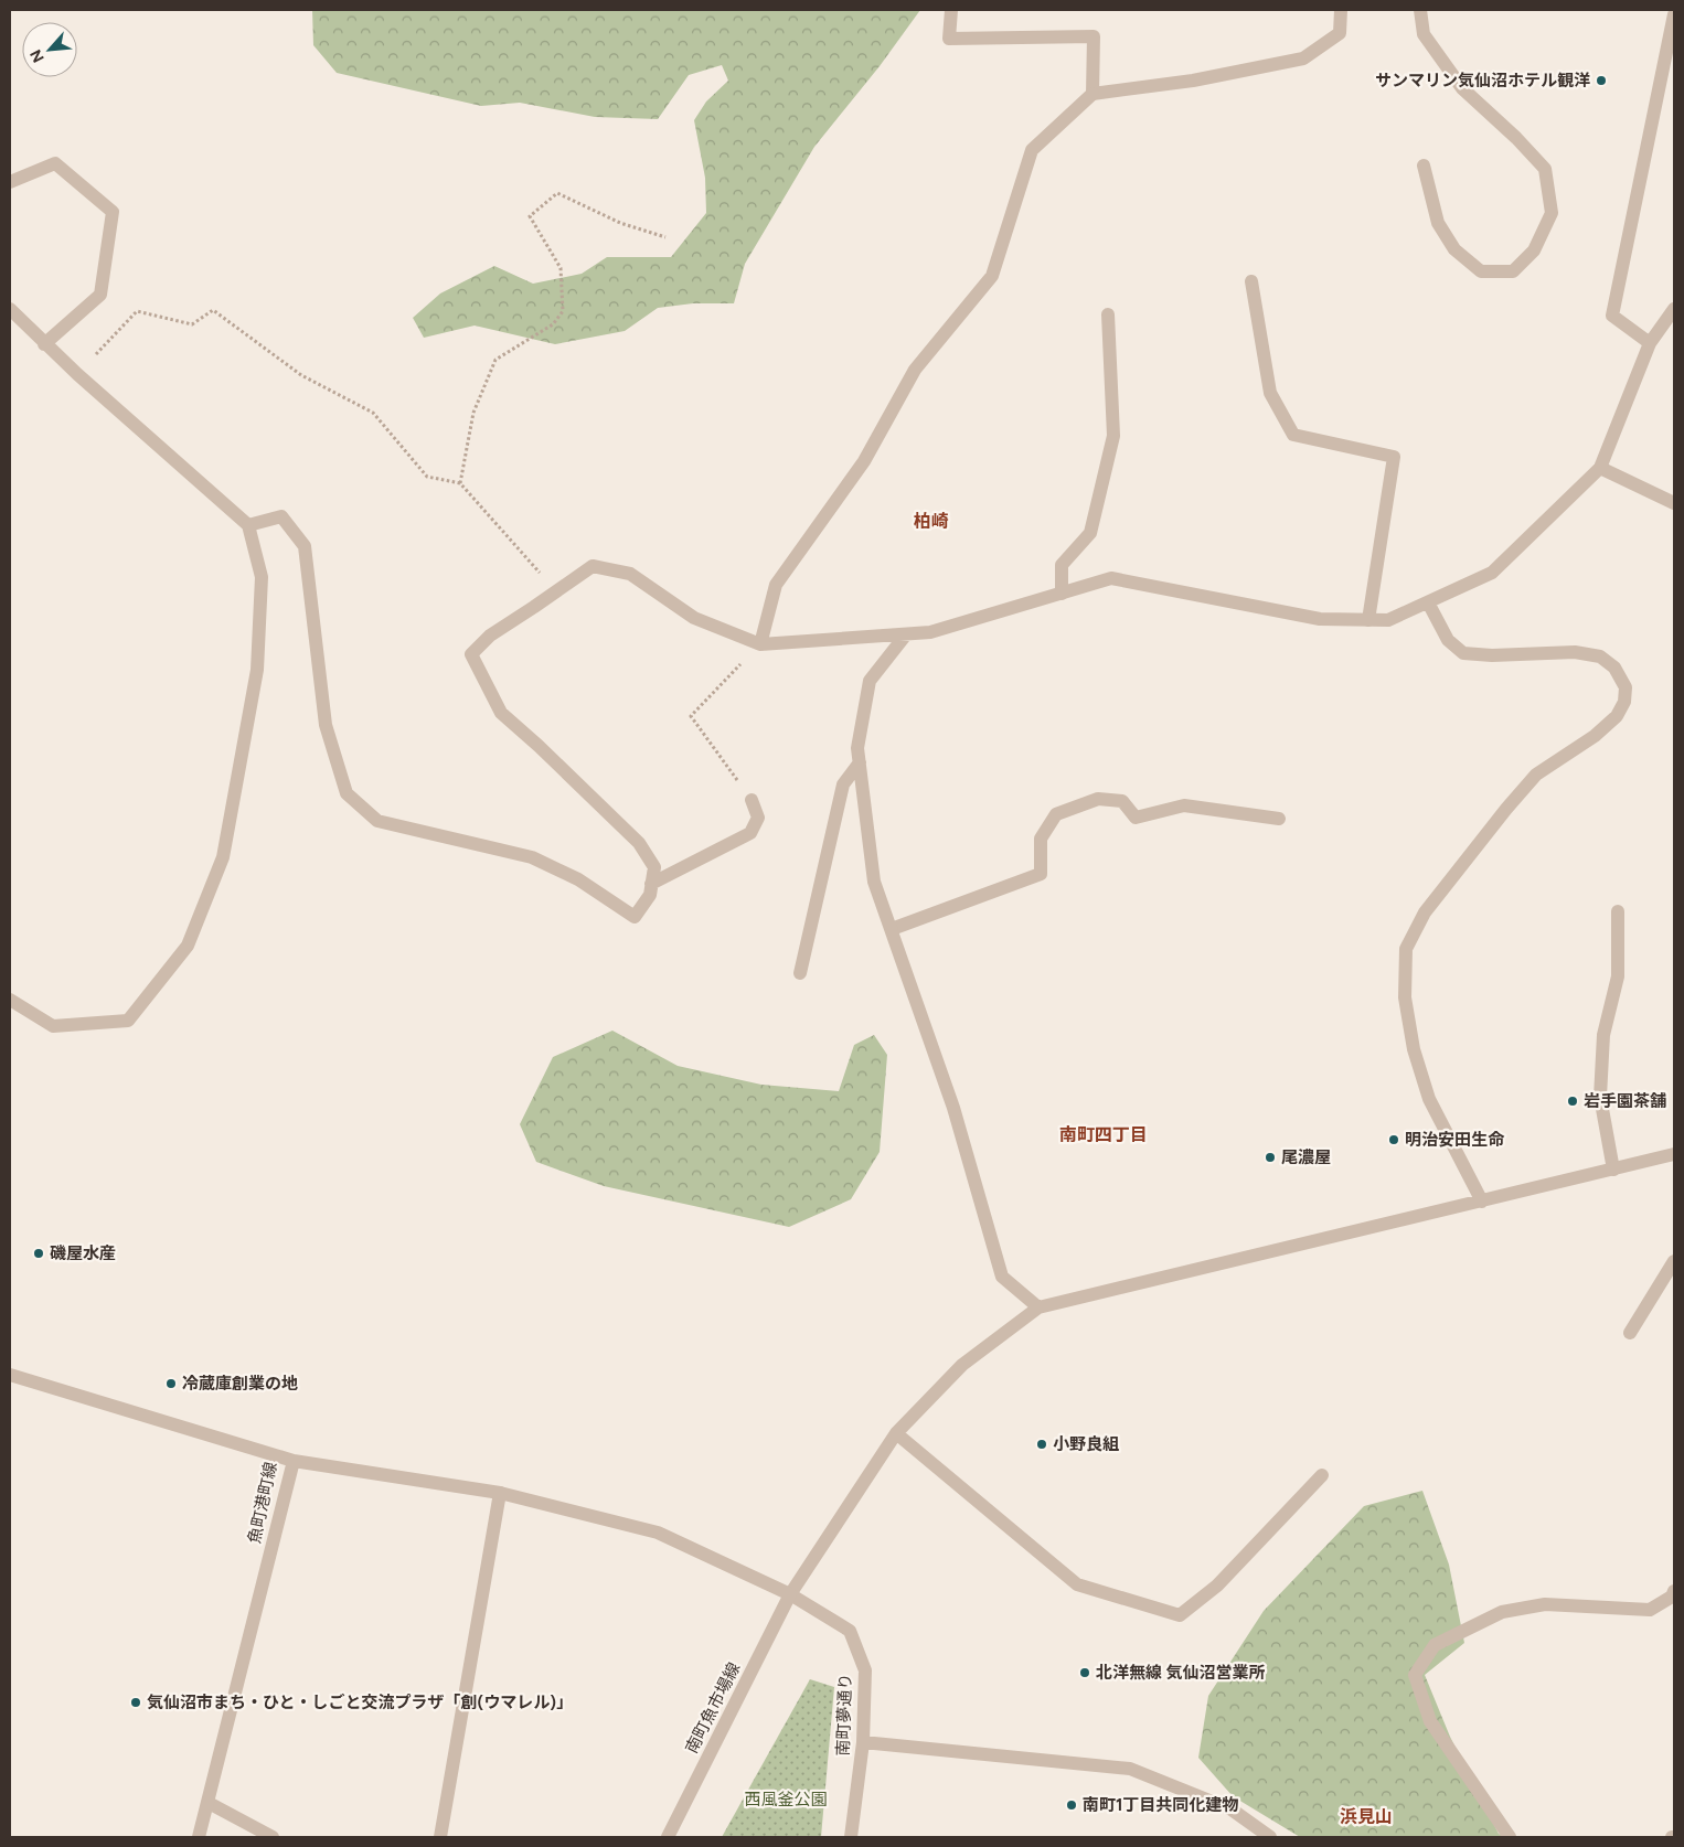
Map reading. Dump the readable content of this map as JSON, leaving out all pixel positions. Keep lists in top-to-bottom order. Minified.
{"streets":{"street":["魚町港町線","南町魚市場線","南町夢通り"]},"crossings":[["魚町港町線","南町夢通り"],["南町魚市場線","南町夢通り"]],"districts":["柏崎","南町四丁目","浜見山"],"parks":["西風釜公園"],"places":["サンマリン気仙沼ホテル観洋","岩手園茶舗","明治安田生命","尾濃屋","磯屋水産","冷蔵庫創業の地","小野良組","北洋無線 気仙沼営業所","気仙沼市まち・ひと・しごと交流プラザ「創(ウマレル)」","南町1丁目共同化建物"],"north":"bottom left"}
